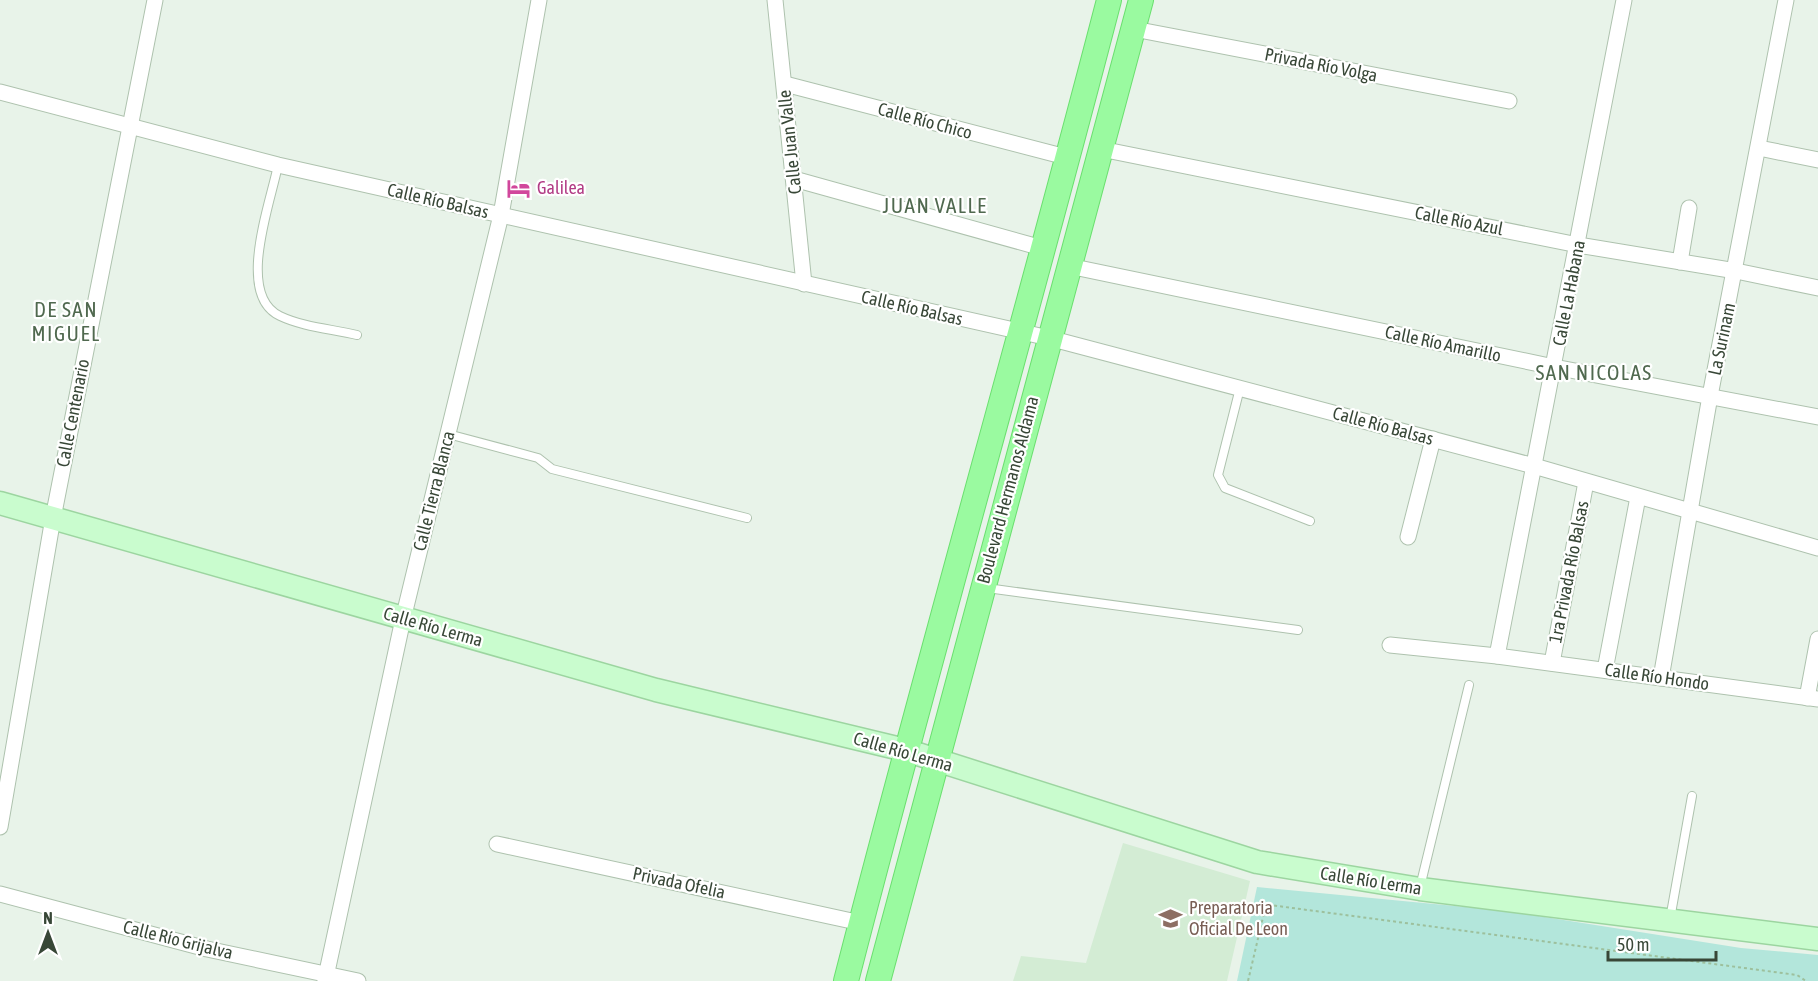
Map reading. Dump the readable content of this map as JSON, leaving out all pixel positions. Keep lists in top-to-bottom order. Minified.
{"streets":{"main road":["Boulevard Hermanos Aldama"],"street":["Privada Río Volga","Calle Río Chico","Calle Juan Valle","Calle Río Balsas","Calle Río Azul","Calle La Habana","La Surinam","Calle Río Amarillo","Calle Centenario","Calle Tierra Blanca","1ra Privada Río Balsas","Calle Río Lerma","Calle Río Hondo","Privada Ofelia","Calle Río Grijalva"]},"crossings":[["Privada Río Volga","Boulevard Hermanos Aldama"],["Calle Río Chico","Calle Juan Valle"],["Calle Río Chico","Boulevard Hermanos Aldama"],["Calle Juan Valle","Calle Río Balsas"],["Calle Río Balsas","Calle La Habana"],["Calle Río Balsas","La Surinam"],["Calle Río Balsas","Calle Centenario"],["Calle Río Balsas","Boulevard Hermanos Aldama"],["Calle Río Balsas","Calle Tierra Blanca"],["Calle Río Balsas","1ra Privada Río Balsas"],["Calle Río Azul","Calle La Habana"],["Calle Río Azul","La Surinam"],["Calle Río Azul","Boulevard Hermanos Aldama"],["Calle La Habana","Calle Río Amarillo"],["Calle La Habana","Calle Río Hondo"],["La Surinam","Calle Río Amarillo"],["La Surinam","Calle Río Hondo"],["Calle Río Amarillo","Boulevard Hermanos Aldama"],["Calle Centenario","Calle Río Lerma"],["Boulevard Hermanos Aldama","Calle Río Lerma"],["Boulevard Hermanos Aldama","Privada Ofelia"],["Calle Tierra Blanca","Calle Río Lerma"],["Calle Tierra Blanca","Calle Río Grijalva"],["1ra Privada Río Balsas","Calle Río Hondo"]],"districts":["JUAN VALLE","DE SAN MIGUEL","SAN NICOLAS"],"places":{"hotel":["Galilea"],"school or university":["Preparatoria Oficial De Leon"]},"scale_bar":"50 m","north":"top"}
